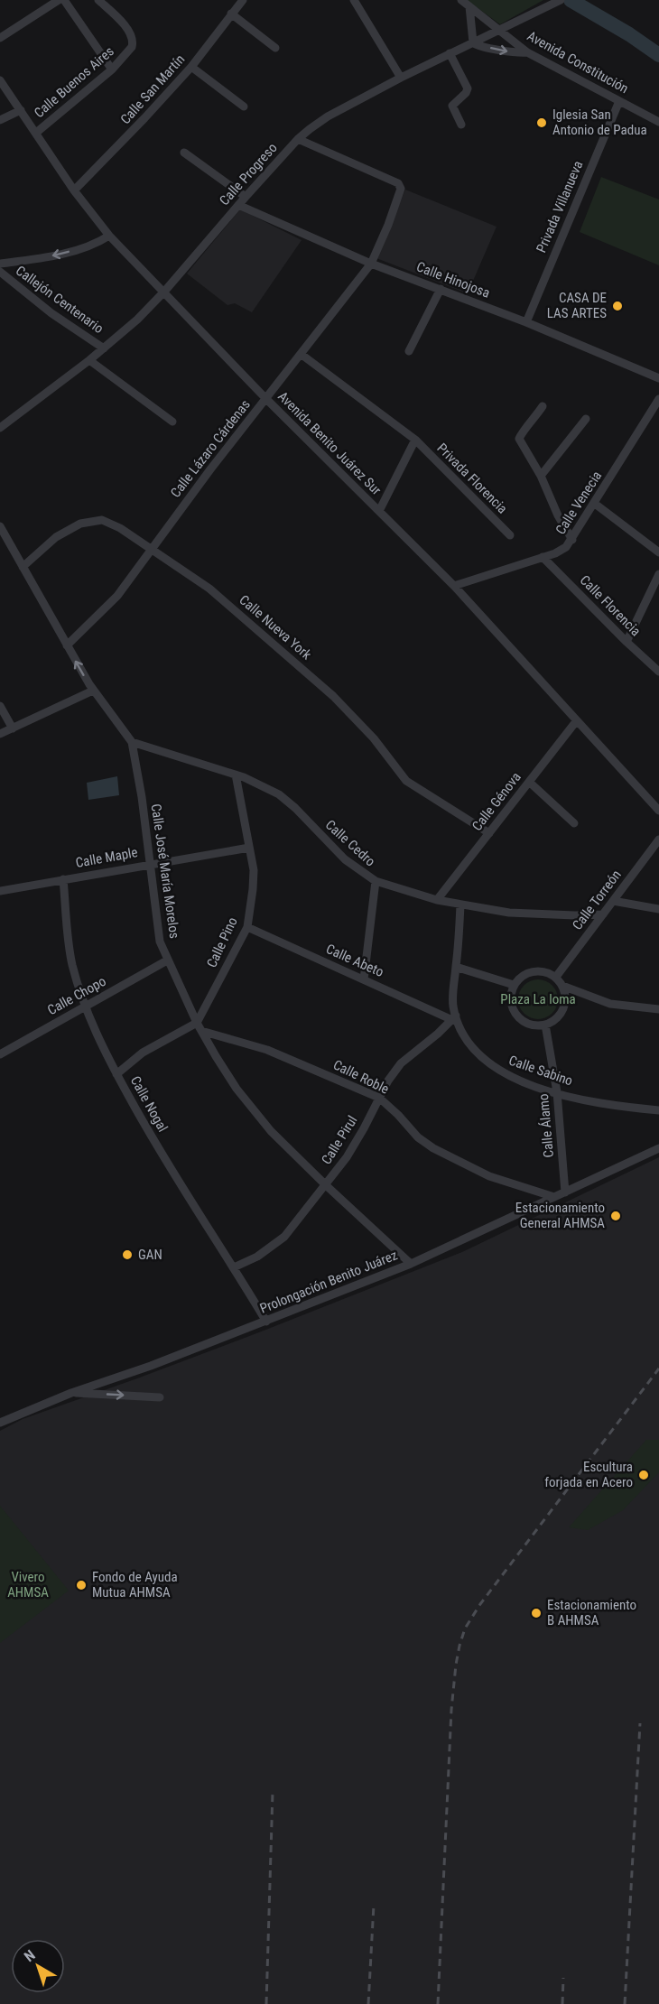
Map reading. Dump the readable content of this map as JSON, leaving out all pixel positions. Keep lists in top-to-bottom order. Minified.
{"streets":{"street":["Avenida Constitución","Calle Buenos Aires","Calle San Martín","Calle Progreso","Privada Villanueva","Calle Hinojosa","Callejón Centenario","Avenida Benito Juárez Sur","Calle Lázaro Cárdenas","Privada Florencia","Calle Venecia","Calle Florencia","Calle Nueva York","Calle Génova","Calle Cedro","Calle Maple","Calle José María Morelos","Calle Torreón","Calle Pino","Calle Abeto","Calle Chopo","Calle Sabino","Calle Roble","Calle Nogal","Calle Álamo","Calle Pirul","Prolongación Benito Juárez"]},"crossings":[["Avenida Constitución","Calle Progreso"],["Avenida Constitución","Privada Villanueva"],["Calle Buenos Aires","Avenida Benito Juárez Sur"],["Calle San Martín","Avenida Benito Juárez Sur"],["Calle Progreso","Calle Hinojosa"],["Calle Progreso","Callejón Centenario"],["Calle Progreso","Avenida Benito Juárez Sur"],["Calle Progreso","Calle Lázaro Cárdenas"],["Privada Villanueva","Calle Hinojosa"],["Calle Hinojosa","Calle Lázaro Cárdenas"],["Avenida Benito Juárez Sur","Calle Lázaro Cárdenas"],["Avenida Benito Juárez Sur","Calle Venecia"],["Avenida Benito Juárez Sur","Calle Génova"],["Calle Lázaro Cárdenas","Calle Nueva York"],["Calle Lázaro Cárdenas","Calle José María Morelos"],["Calle Venecia","Calle Florencia"],["Calle Nueva York","Calle Génova"],["Calle Nueva York","Calle José María Morelos"],["Calle Génova","Calle Cedro"],["Calle Cedro","Calle José María Morelos"],["Calle Cedro","Calle Torreón"],["Calle Cedro","Calle Pino"],["Calle Cedro","Calle Sabino"],["Calle Maple","Calle José María Morelos"],["Calle Maple","Calle Pino"],["Calle Maple","Calle Nogal"],["Calle José María Morelos","Calle Pino"],["Calle José María Morelos","Calle Chopo"],["Calle José María Morelos","Calle Roble"],["Calle José María Morelos","Calle Pirul"],["Calle José María Morelos","Prolongación Benito Juárez"],["Calle Torreón","Calle Álamo"],["Calle Pino","Calle Abeto"],["Calle Pino","Calle Roble"],["Calle Abeto","Calle Sabino"],["Calle Abeto","Calle Pirul"],["Calle Chopo","Calle Nogal"],["Calle Sabino","Calle Álamo"],["Calle Sabino","Calle Pirul"],["Calle Roble","Calle Pirul"],["Calle Roble","Prolongación Benito Juárez"],["Calle Nogal","Calle Pirul"],["Calle Nogal","Prolongación Benito Juárez"],["Calle Álamo","Prolongación Benito Juárez"]],"parks":["Plaza La loma","Vivero AHMSA"],"places":["Iglesia San Antonio de Padua","CASA DE LAS ARTES","Estacionamiento General AHMSA","GAN","Escultura forjada en Acero","Fondo de Ayuda Mutua AHMSA","Estacionamiento B AHMSA"],"north":"top left"}
